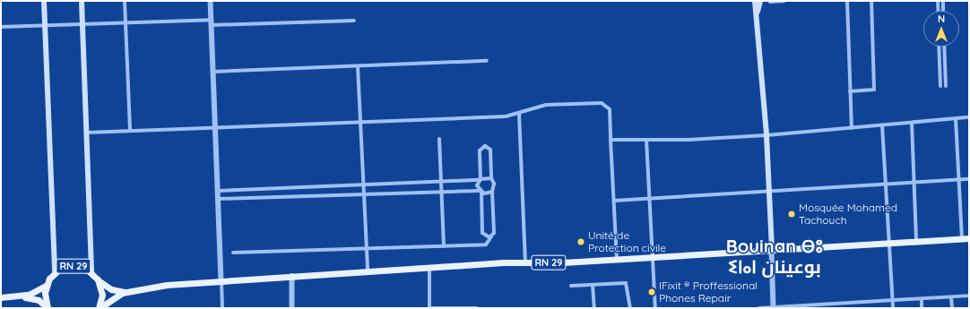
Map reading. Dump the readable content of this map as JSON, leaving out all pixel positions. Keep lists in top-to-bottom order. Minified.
{"streets":{"main road":["RN 29"]},"districts":["Bouinan ⴱⵓ ⵉⵏⴰⵏ بوعينان"],"places":["Mosquée Mohamed Tachouch","Unité de Protection civile","IFixit ® Proffessional Phones Repair"],"north":"top"}
